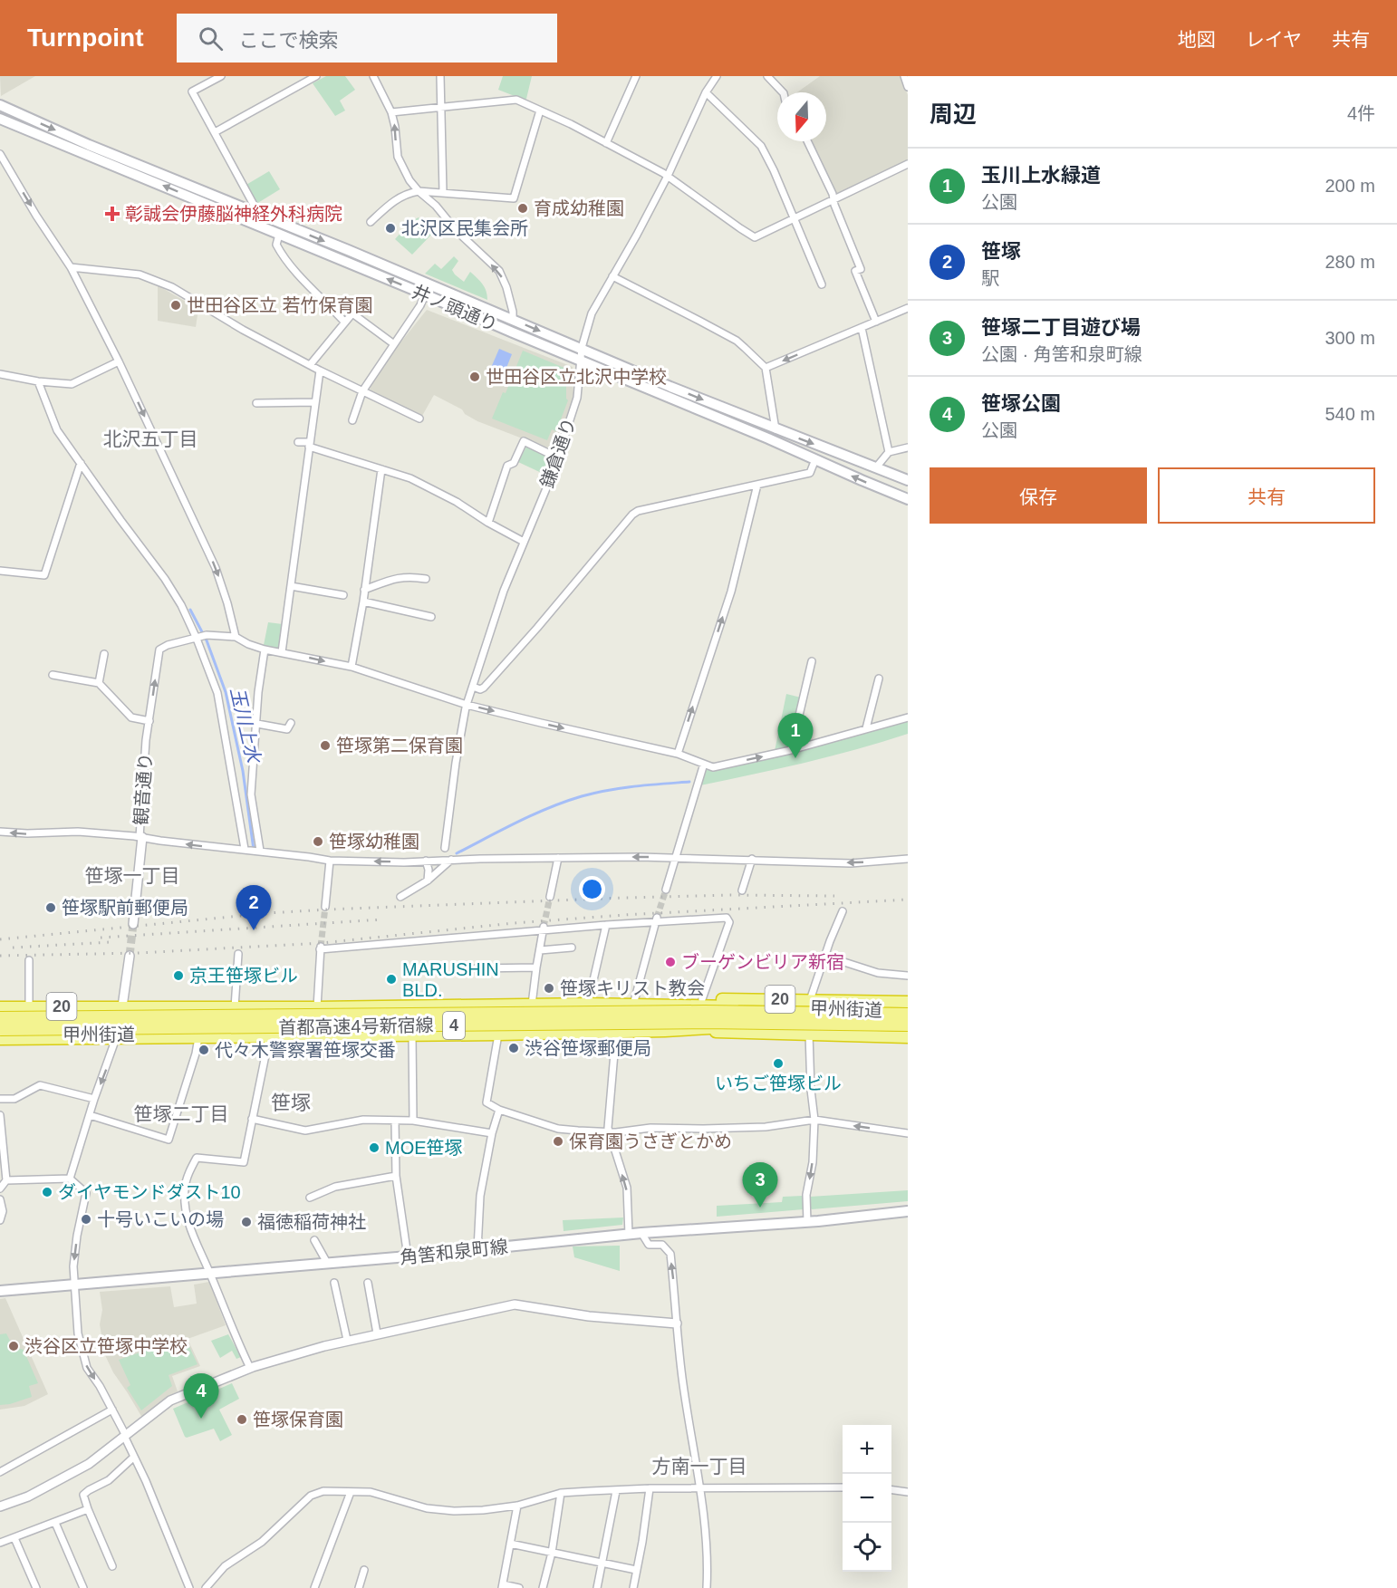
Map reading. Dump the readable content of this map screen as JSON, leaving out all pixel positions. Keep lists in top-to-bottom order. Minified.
{"streets":{"highway":["20","甲州街道","4","首都高速4号新宿線"],"main road":["井ノ頭通り","角筈和泉町線"],"street":["鎌倉通り","観音通り"]},"crossings":[["井ノ頭通り","鎌倉通り"],["20","甲州街道"],["甲州街道","首都高速4号新宿線"]],"one_way":["観音通り"],"districts":["北沢五丁目","笹塚一丁目","笹塚","笹塚二丁目","方南一丁目"],"water":["玉川上水"],"places":{"other":["育成幼稚園","北沢区民集会所","世田谷区立 若竹保育園","世田谷区立北沢中学校","笹塚第二保育園","笹塚幼稚園","笹塚駅前郵便局","ブーゲンビリア新宿","京王笹塚ビル","MARUSHIN BLD.","笹塚キリスト教会","渋谷笹塚郵便局","代々木警察署笹塚交番","いちご笹塚ビル","保育園うさぎとかめ","MOE笹塚","ダイヤモンドダスト10","十号いこいの場","福徳稲荷神社","渋谷区立笹塚中学校","笹塚保育園"],"health":["彰誠会伊藤脳神経外科病院"]},"north":"bottom","page":{"header":"Turnpoint","search":"ここで検索","nav":["地図","レイヤ","共有"],"heading":["周辺","4件"],"list":[{"mark":"1","name":"玉川上水緑道","note":"公園","value":"200 m"},{"mark":"2","name":"笹塚","note":"駅","value":"280 m"},{"mark":"3","name":"笹塚二丁目遊び場","note":"公園 · 角筈和泉町線","value":"300 m"},{"mark":"4","name":"笹塚公園","note":"公園","value":"540 m"}],"buttons":["保存","共有"],"pins":["1","2","3","4"],"map_buttons":["+","−"]}}
